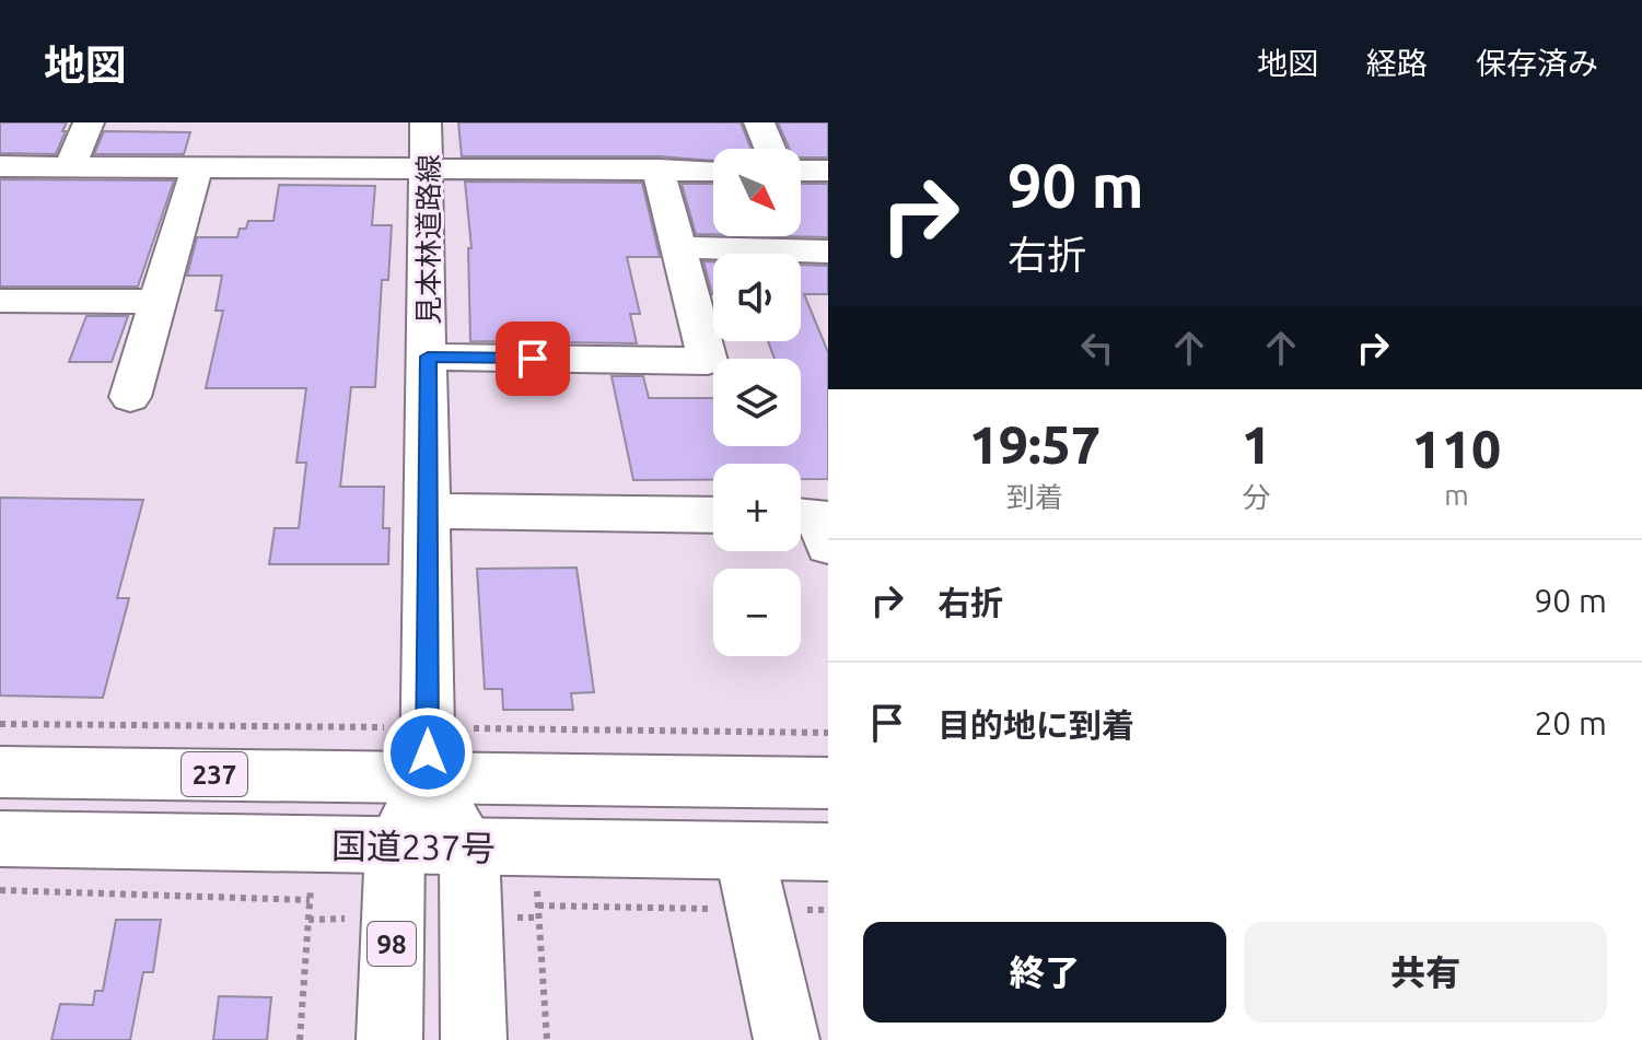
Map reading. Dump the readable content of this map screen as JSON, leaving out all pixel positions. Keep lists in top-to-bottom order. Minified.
{"streets":{"main road":["見本林道路線","237","国道237号","98"]},"crossings":[["見本林道路線","237"],["見本林道路線","98"],["237","98"],["国道237号","98"]],"north":"bottom right","page":{"header":"地図","nav":["地図","経路","保存済み"],"turn":["90 m","右折"],"map_buttons":["+","−"],"eta":["19:57","到着","1","分","110","m"],"list":[{"name":"右折","value":"90 m"},{"name":"目的地に到着","value":"20 m"}],"buttons":["終了","共有"]}}
